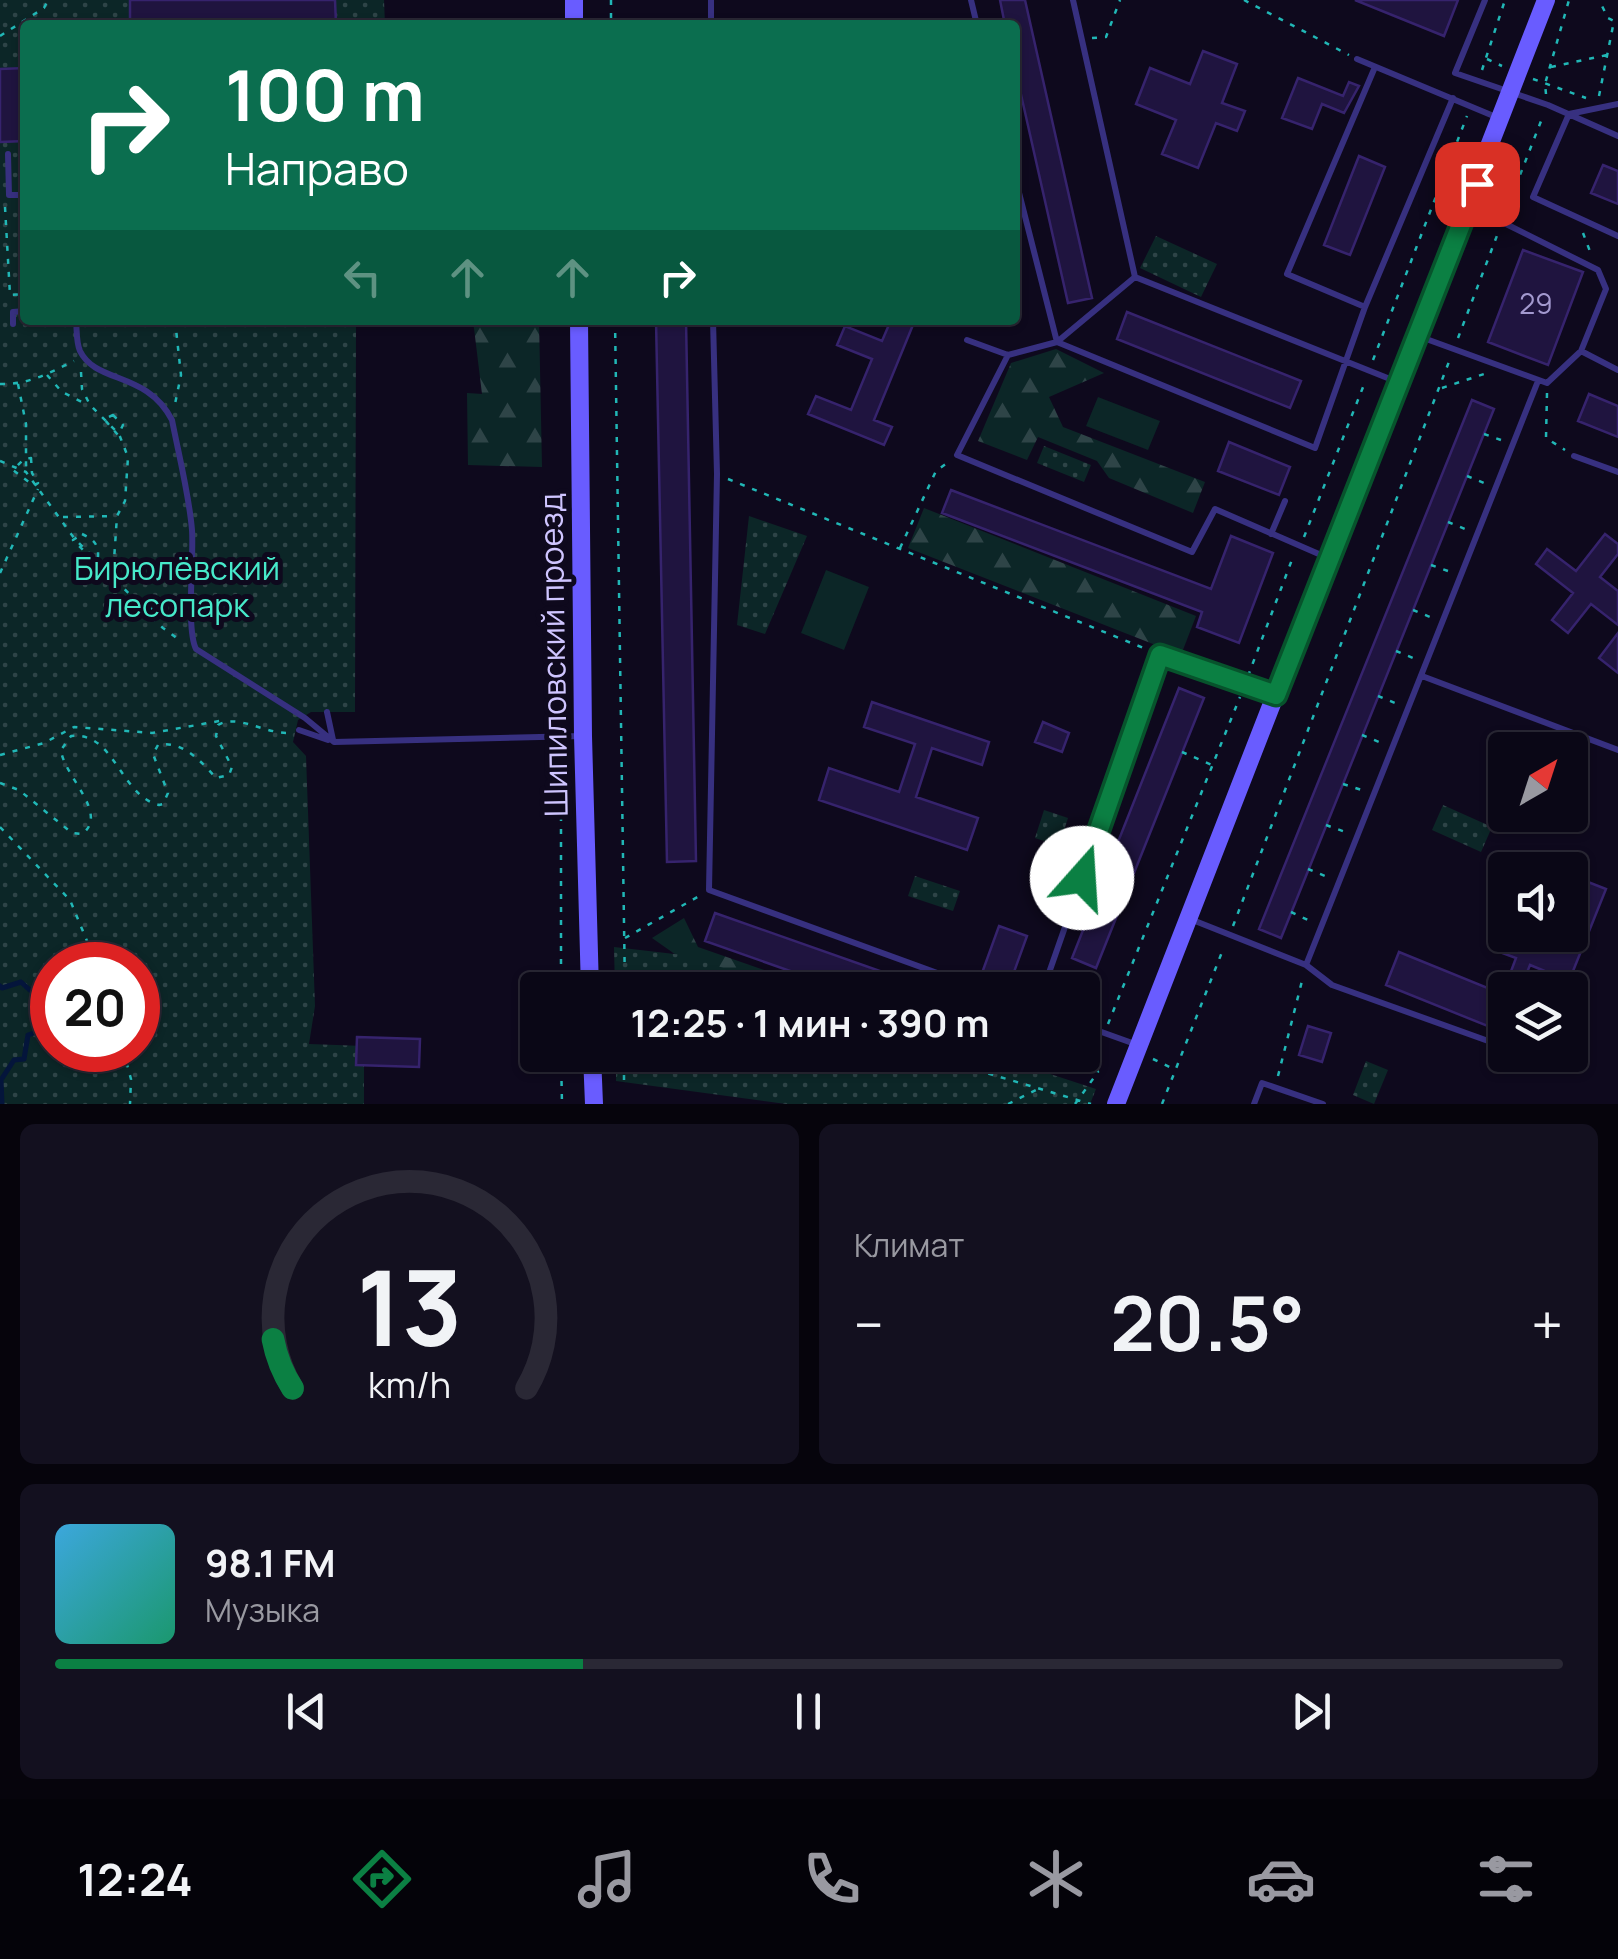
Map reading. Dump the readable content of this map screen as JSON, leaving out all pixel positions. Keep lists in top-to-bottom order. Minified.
{"streets":{"street":["Шипиловский проезд"]},"parks":["Бирюлёвский лесопарк"],"house_numbers":["29"],"north":"top right","page":{"turn":["100 m","Направо"],"limit":"20","trip":"12:25 · 1 мин · 390 m","tile":"Климат","heat":["−","20.5°","+"],"song":["98.1 FM","Музыка"],"tabs":"12:24","gauge":["13","km/h"]}}
